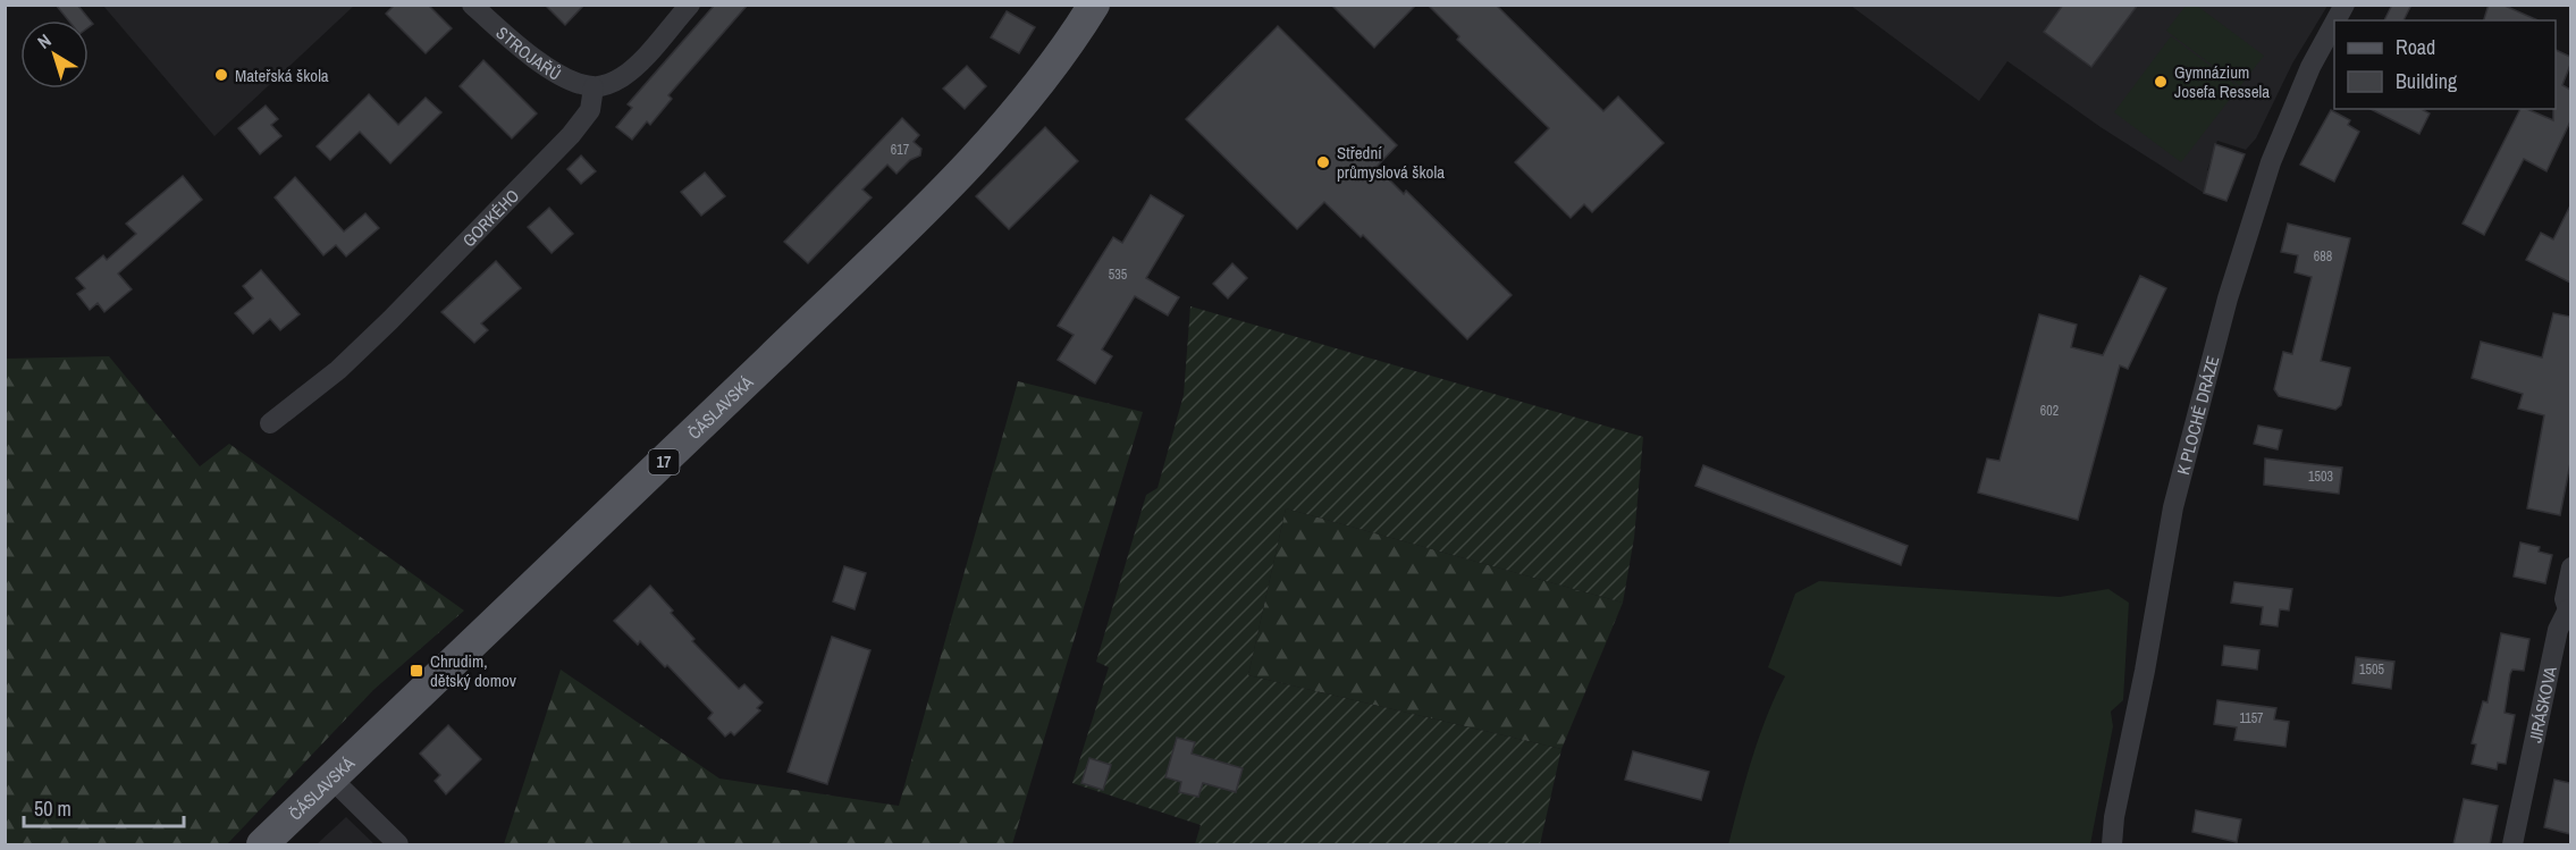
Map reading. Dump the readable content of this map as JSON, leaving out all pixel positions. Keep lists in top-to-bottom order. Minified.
{"streets":{"main road":["ČÁSLAVSKÁ","17"],"street":["STROJAŘŮ","GORKÉHO","K PLOCHÉ DRÁZE","JIRÁSKOVA"]},"crossings":[["STROJAŘŮ","GORKÉHO"]],"places":{"other":["Mateřská škola","Gymnázium Josefa Ressela","Střední průmyslová škola"],"transit":["Chrudim, dětský domov"]},"house_numbers":["617","688","535","602","1503","1505","1157"],"legend":["Road","Building"],"scale_bar":"50 m","north":"top left"}
